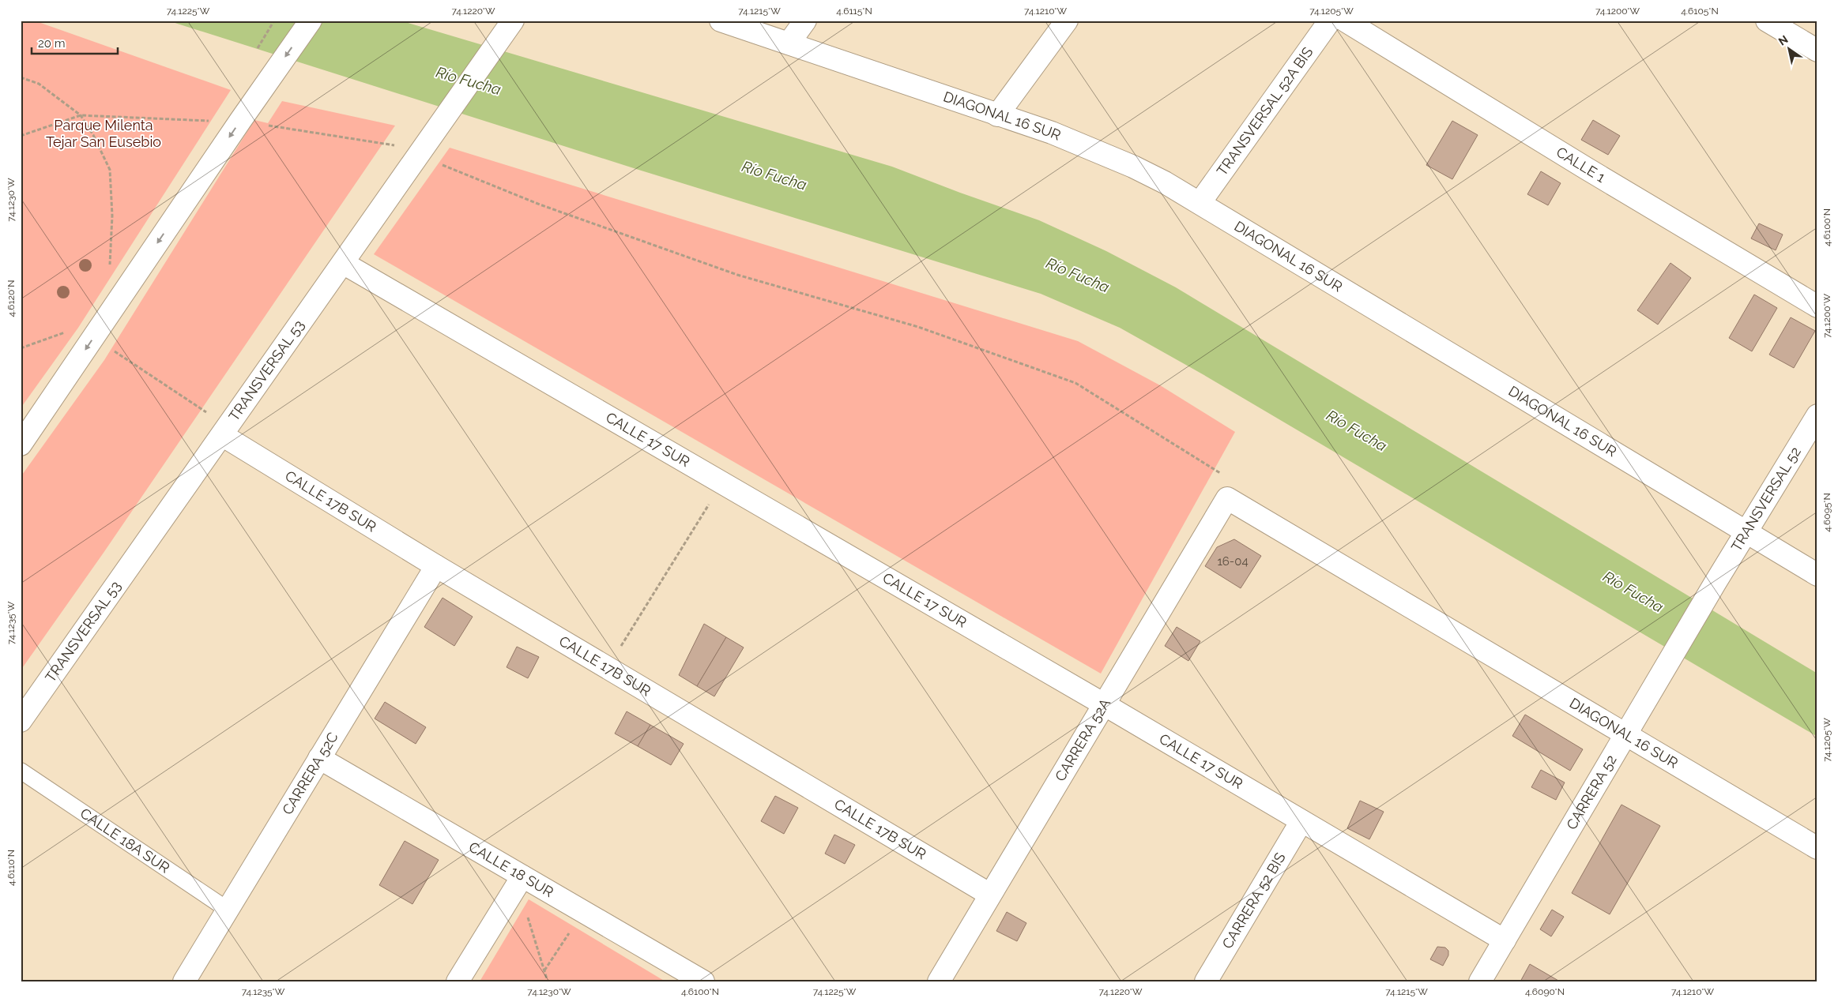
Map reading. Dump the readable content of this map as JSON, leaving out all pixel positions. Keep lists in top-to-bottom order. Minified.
{"streets":{"street":["TRANSVERSAL 52A BIS","DIAGONAL 16 SUR","CALLE 1","TRANSVERSAL 53","CALLE 17 SUR","TRANSVERSAL 52","CALLE 17B SUR","CARRERA 52A","CARRERA 52C","CARRERA 52","CALLE 18 SUR","CARRERA 52 BIS"],"lane":["CALLE 18A SUR"]},"crossings":[["TRANSVERSAL 52A BIS","DIAGONAL 16 SUR"],["DIAGONAL 16 SUR","TRANSVERSAL 52"],["DIAGONAL 16 SUR","CARRERA 52A"],["DIAGONAL 16 SUR","CARRERA 52"],["TRANSVERSAL 53","CALLE 17 SUR"],["TRANSVERSAL 53","CALLE 17B SUR"],["CALLE 17 SUR","CARRERA 52A"],["CALLE 17 SUR","CARRERA 52"],["CALLE 17 SUR","CARRERA 52 BIS"],["TRANSVERSAL 52","CARRERA 52"],["CALLE 17B SUR","CARRERA 52A"],["CALLE 17B SUR","CARRERA 52C"],["CARRERA 52C","CALLE 18A SUR"],["CARRERA 52C","CALLE 18 SUR"]],"water":["Río Fucha"],"parks":["Parque Milenta Tejar San Eusebio"],"house_numbers":["16-04"],"scale_bar":"20 m","north":"top left","coordinates":["74.1225°W","74.1220°W","74.1215°W","4.6115°N","74.1210°W","74.1205°W","74.1200°W","4.6105°N","74.1230°W","4.6100°N","4.6120°N","4.6095°N","74.1235°W","4.6110°N","4.6090°N"]}
